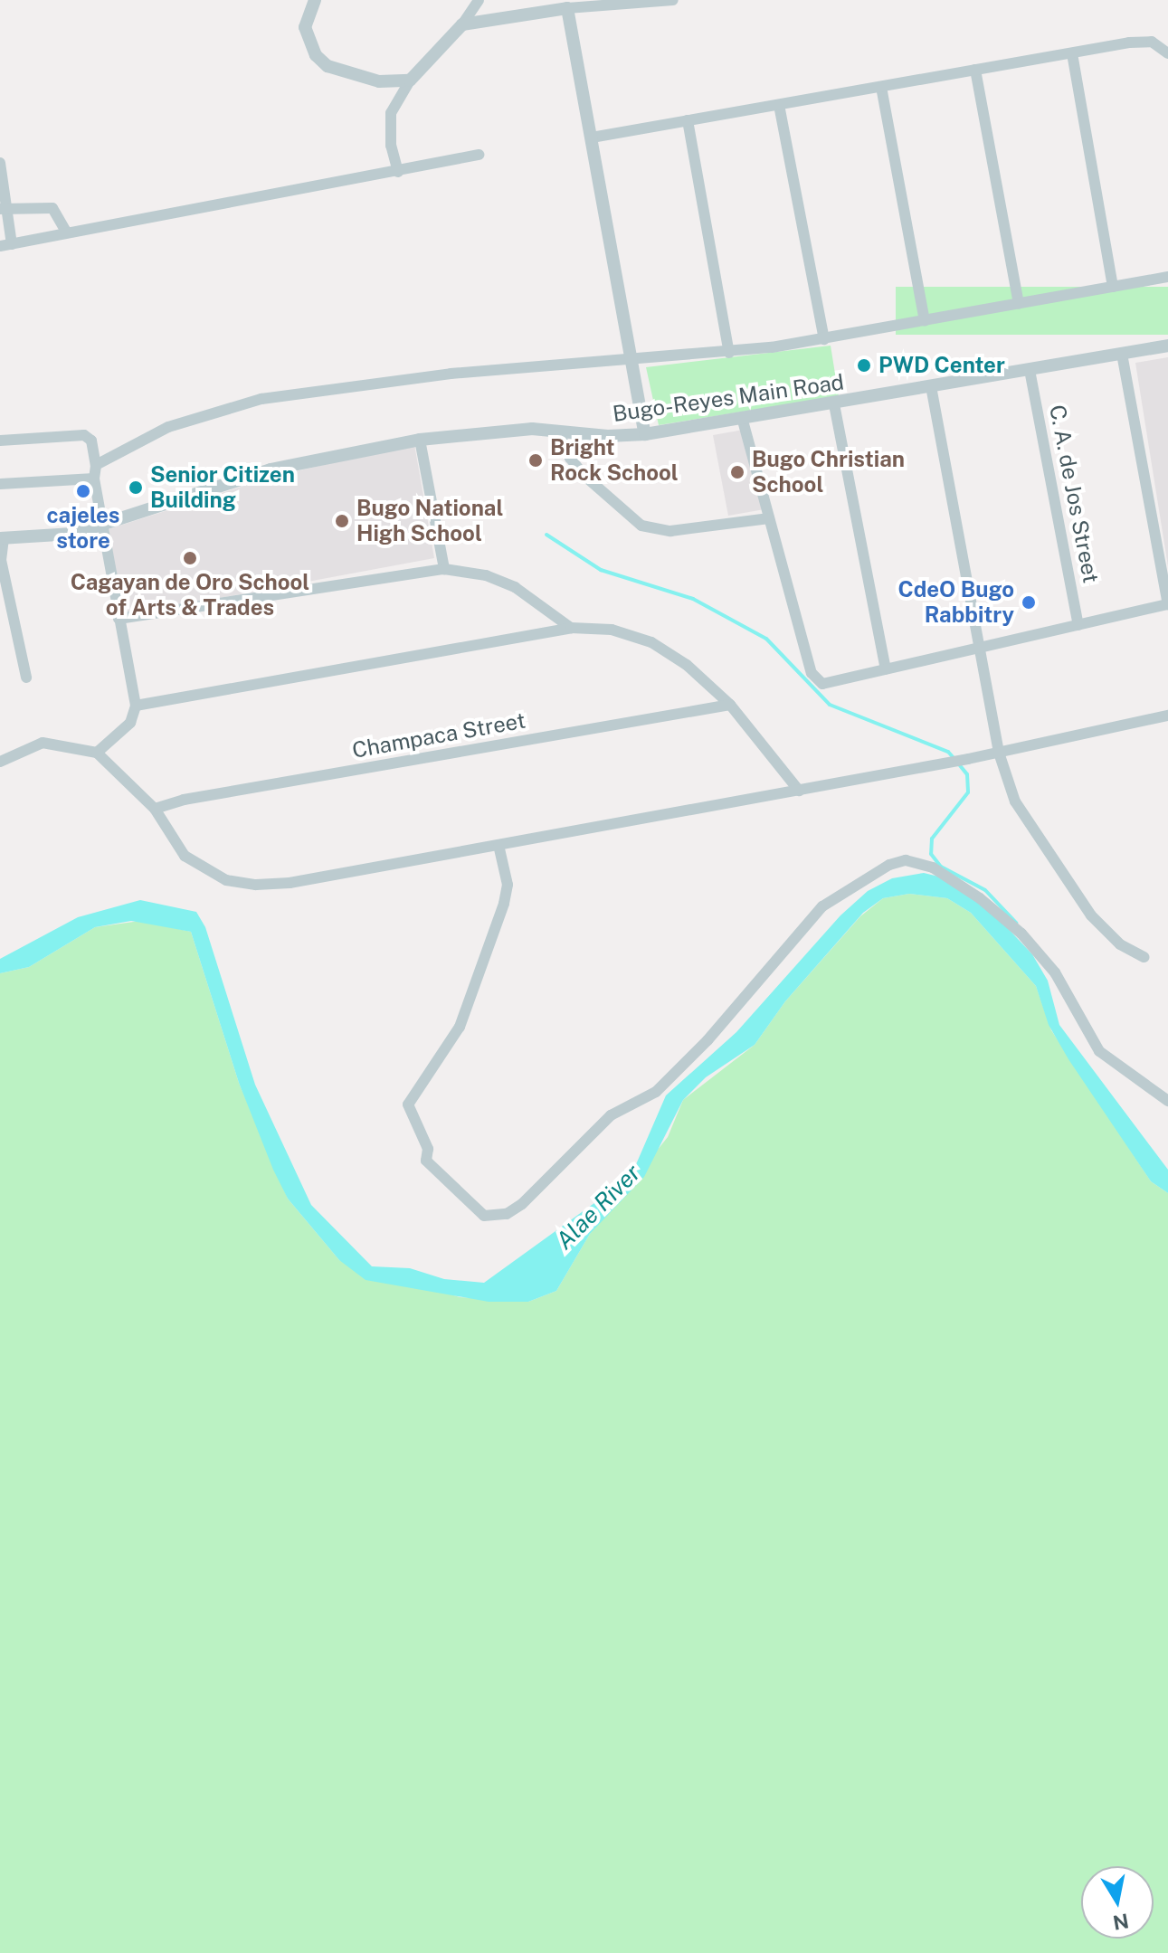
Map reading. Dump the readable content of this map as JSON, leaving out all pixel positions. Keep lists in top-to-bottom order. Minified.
{"streets":{"street":["Bugo-Reyes Main Road","C. A. de Jos Street","Champaca Street"]},"crossings":[["Bugo-Reyes Main Road","C. A. de Jos Street"]],"water":["Alae River"],"places":["PWD Center","Bright Rock School","Bugo Christian School","Senior Citizen Building","cajeles store","Bugo National High School","Cagayan de Oro School of Arts & Trades","CdeO Bugo Rabbitry"],"north":"bottom"}
